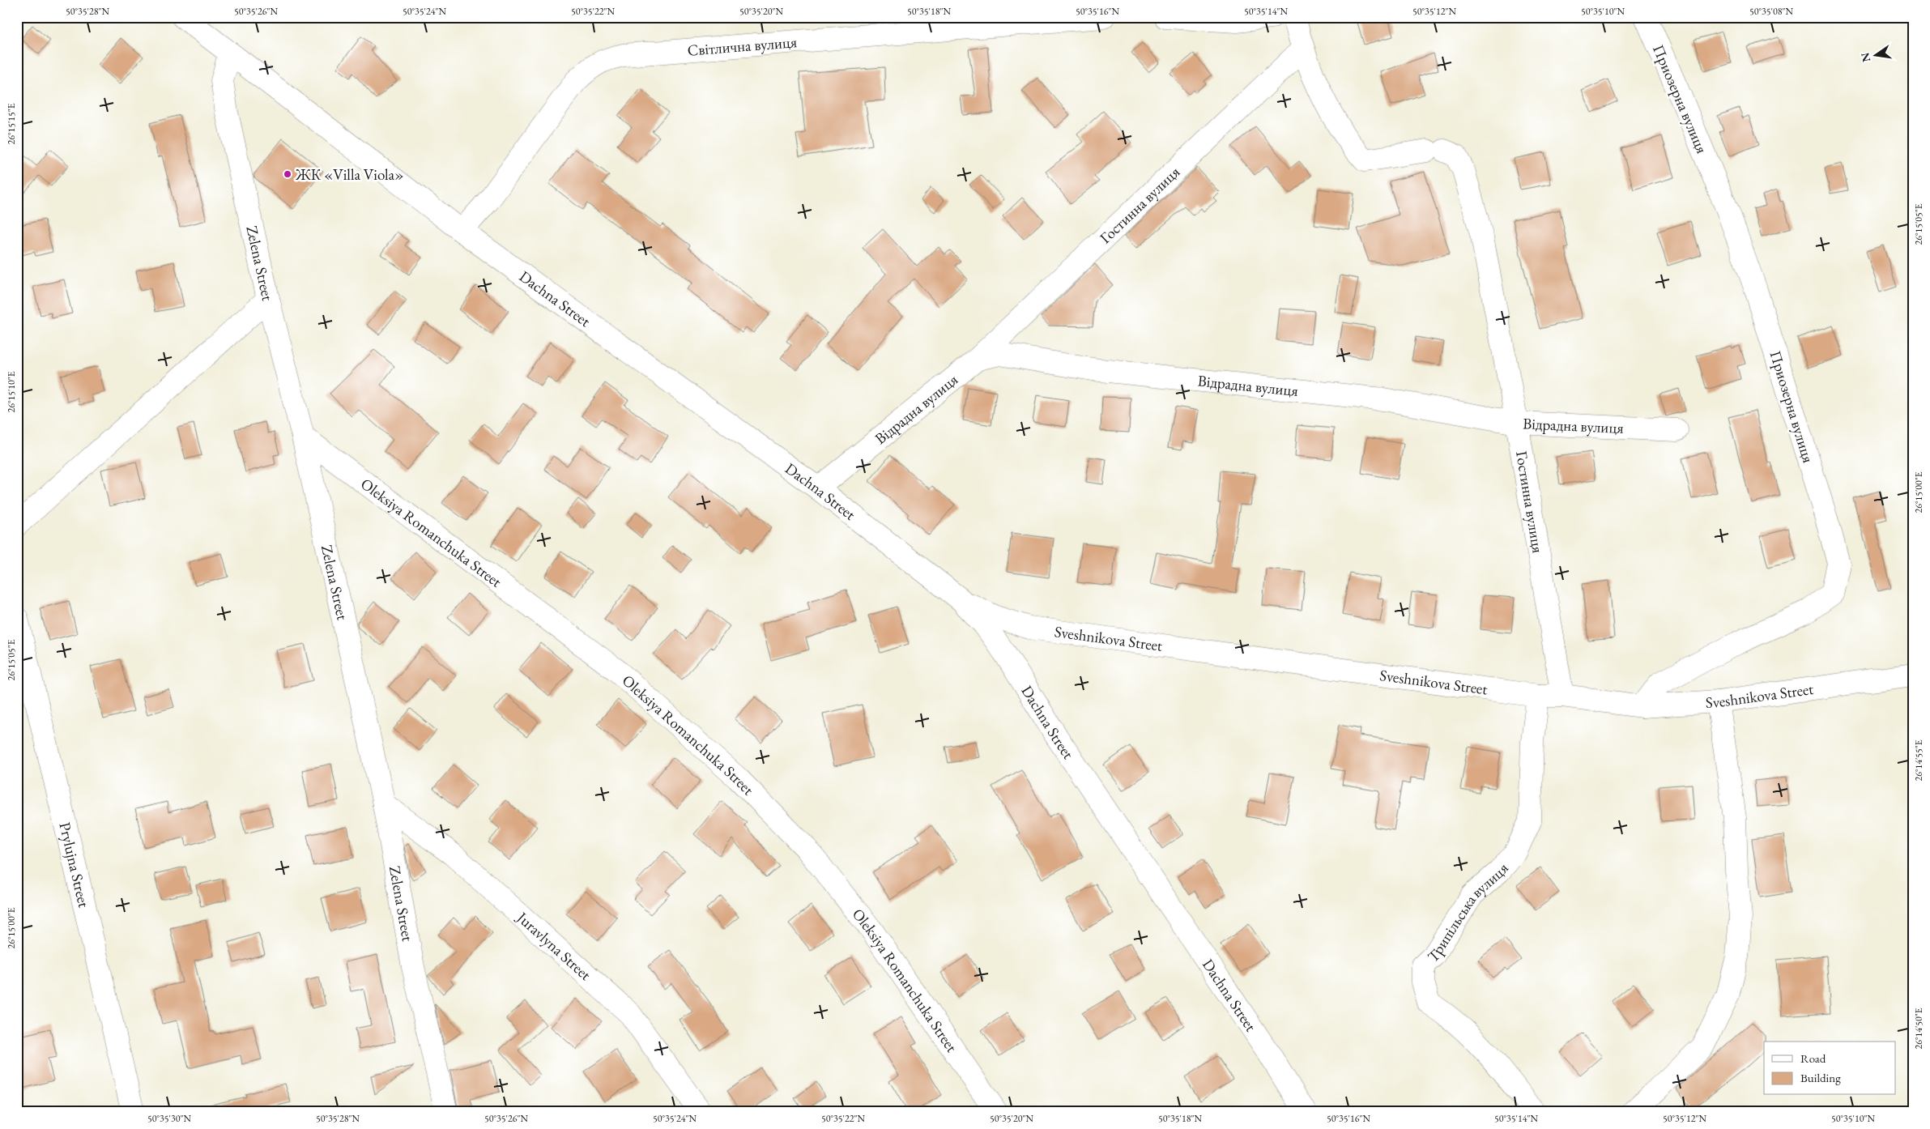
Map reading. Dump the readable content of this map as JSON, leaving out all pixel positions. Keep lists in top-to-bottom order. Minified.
{"streets":{"street":["Світлична вулиця","Приозерна вулиця","Гостинна вулиця","Zelena Street","Dachna Street","Відрадна вулиця","Oleksiya Romanchuka Street","Sveshnikova Street","Prylujna Street","Трипільська вулиця","Juravlyna Street"]},"crossings":[["Світлична вулиця","Dachna Street"],["Приозерна вулиця","Sveshnikova Street"],["Гостинна вулиця","Відрадна вулиця"],["Гостинна вулиця","Sveshnikova Street"],["Zelena Street","Dachna Street"],["Zelena Street","Oleksiya Romanchuka Street"],["Zelena Street","Juravlyna Street"],["Dachna Street","Відрадна вулиця"],["Dachna Street","Sveshnikova Street"],["Sveshnikova Street","Трипільська вулиця"]],"places":["ЖК «Villa Viola»"],"legend":["Road","Building"],"north":"left","coordinates":["50°35'28\"N","50°35'26\"N","50°35'24\"N","50°35'22\"N","50°35'20\"N","50°35'18\"N","50°35'16\"N","50°35'14\"N","50°35'12\"N","50°35'10\"N","50°35'08\"N","26°15'15\"E","26°15'05\"E","26°15'10\"E","26°15'00\"E","26°14'55\"E","26°14'50\"E","50°35'30\"N"]}
